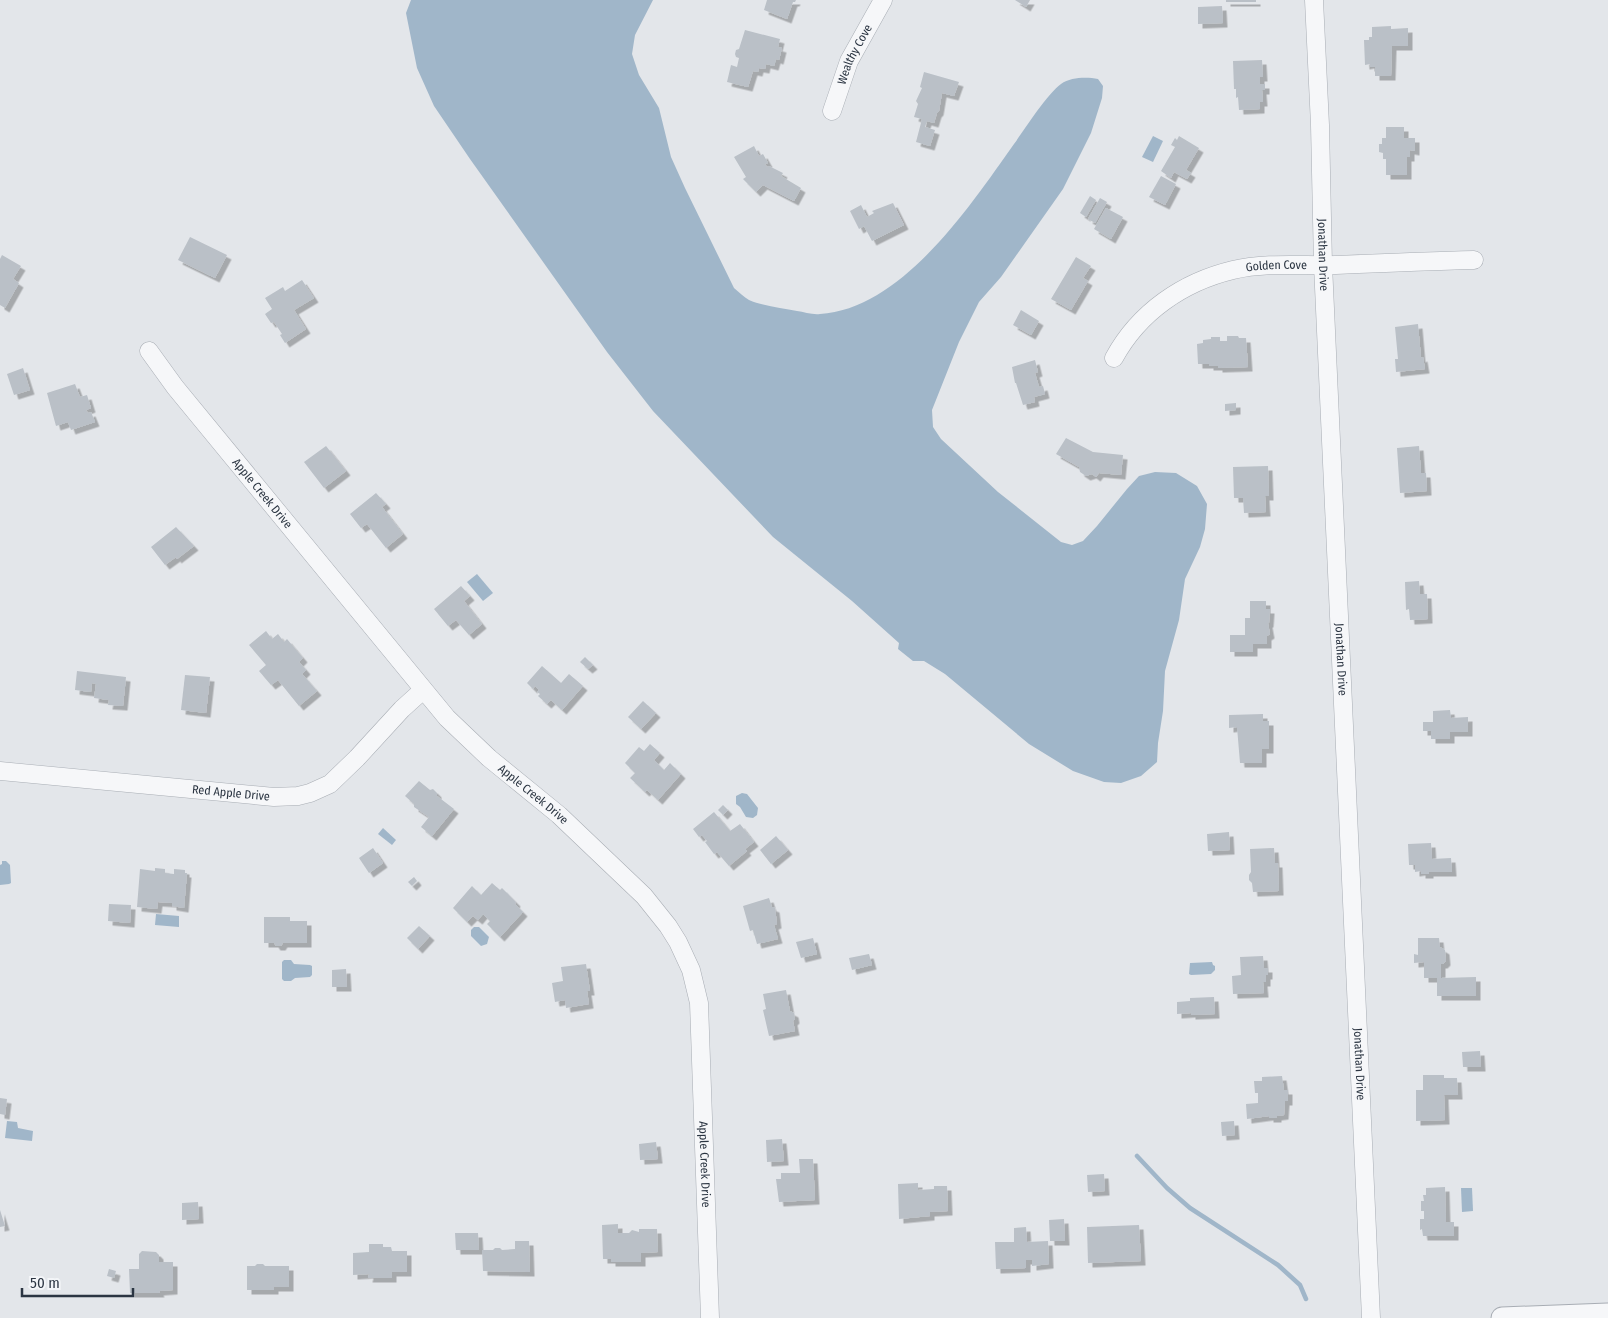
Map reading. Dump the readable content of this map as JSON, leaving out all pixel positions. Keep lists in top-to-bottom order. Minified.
{"streets":{"street":["Wealthy Cove","Jonathan Drive","Golden Cove","Apple Creek Drive","Red Apple Drive"]},"crossings":[["Jonathan Drive","Golden Cove"],["Apple Creek Drive","Red Apple Drive"]],"scale_bar":"50 m"}
